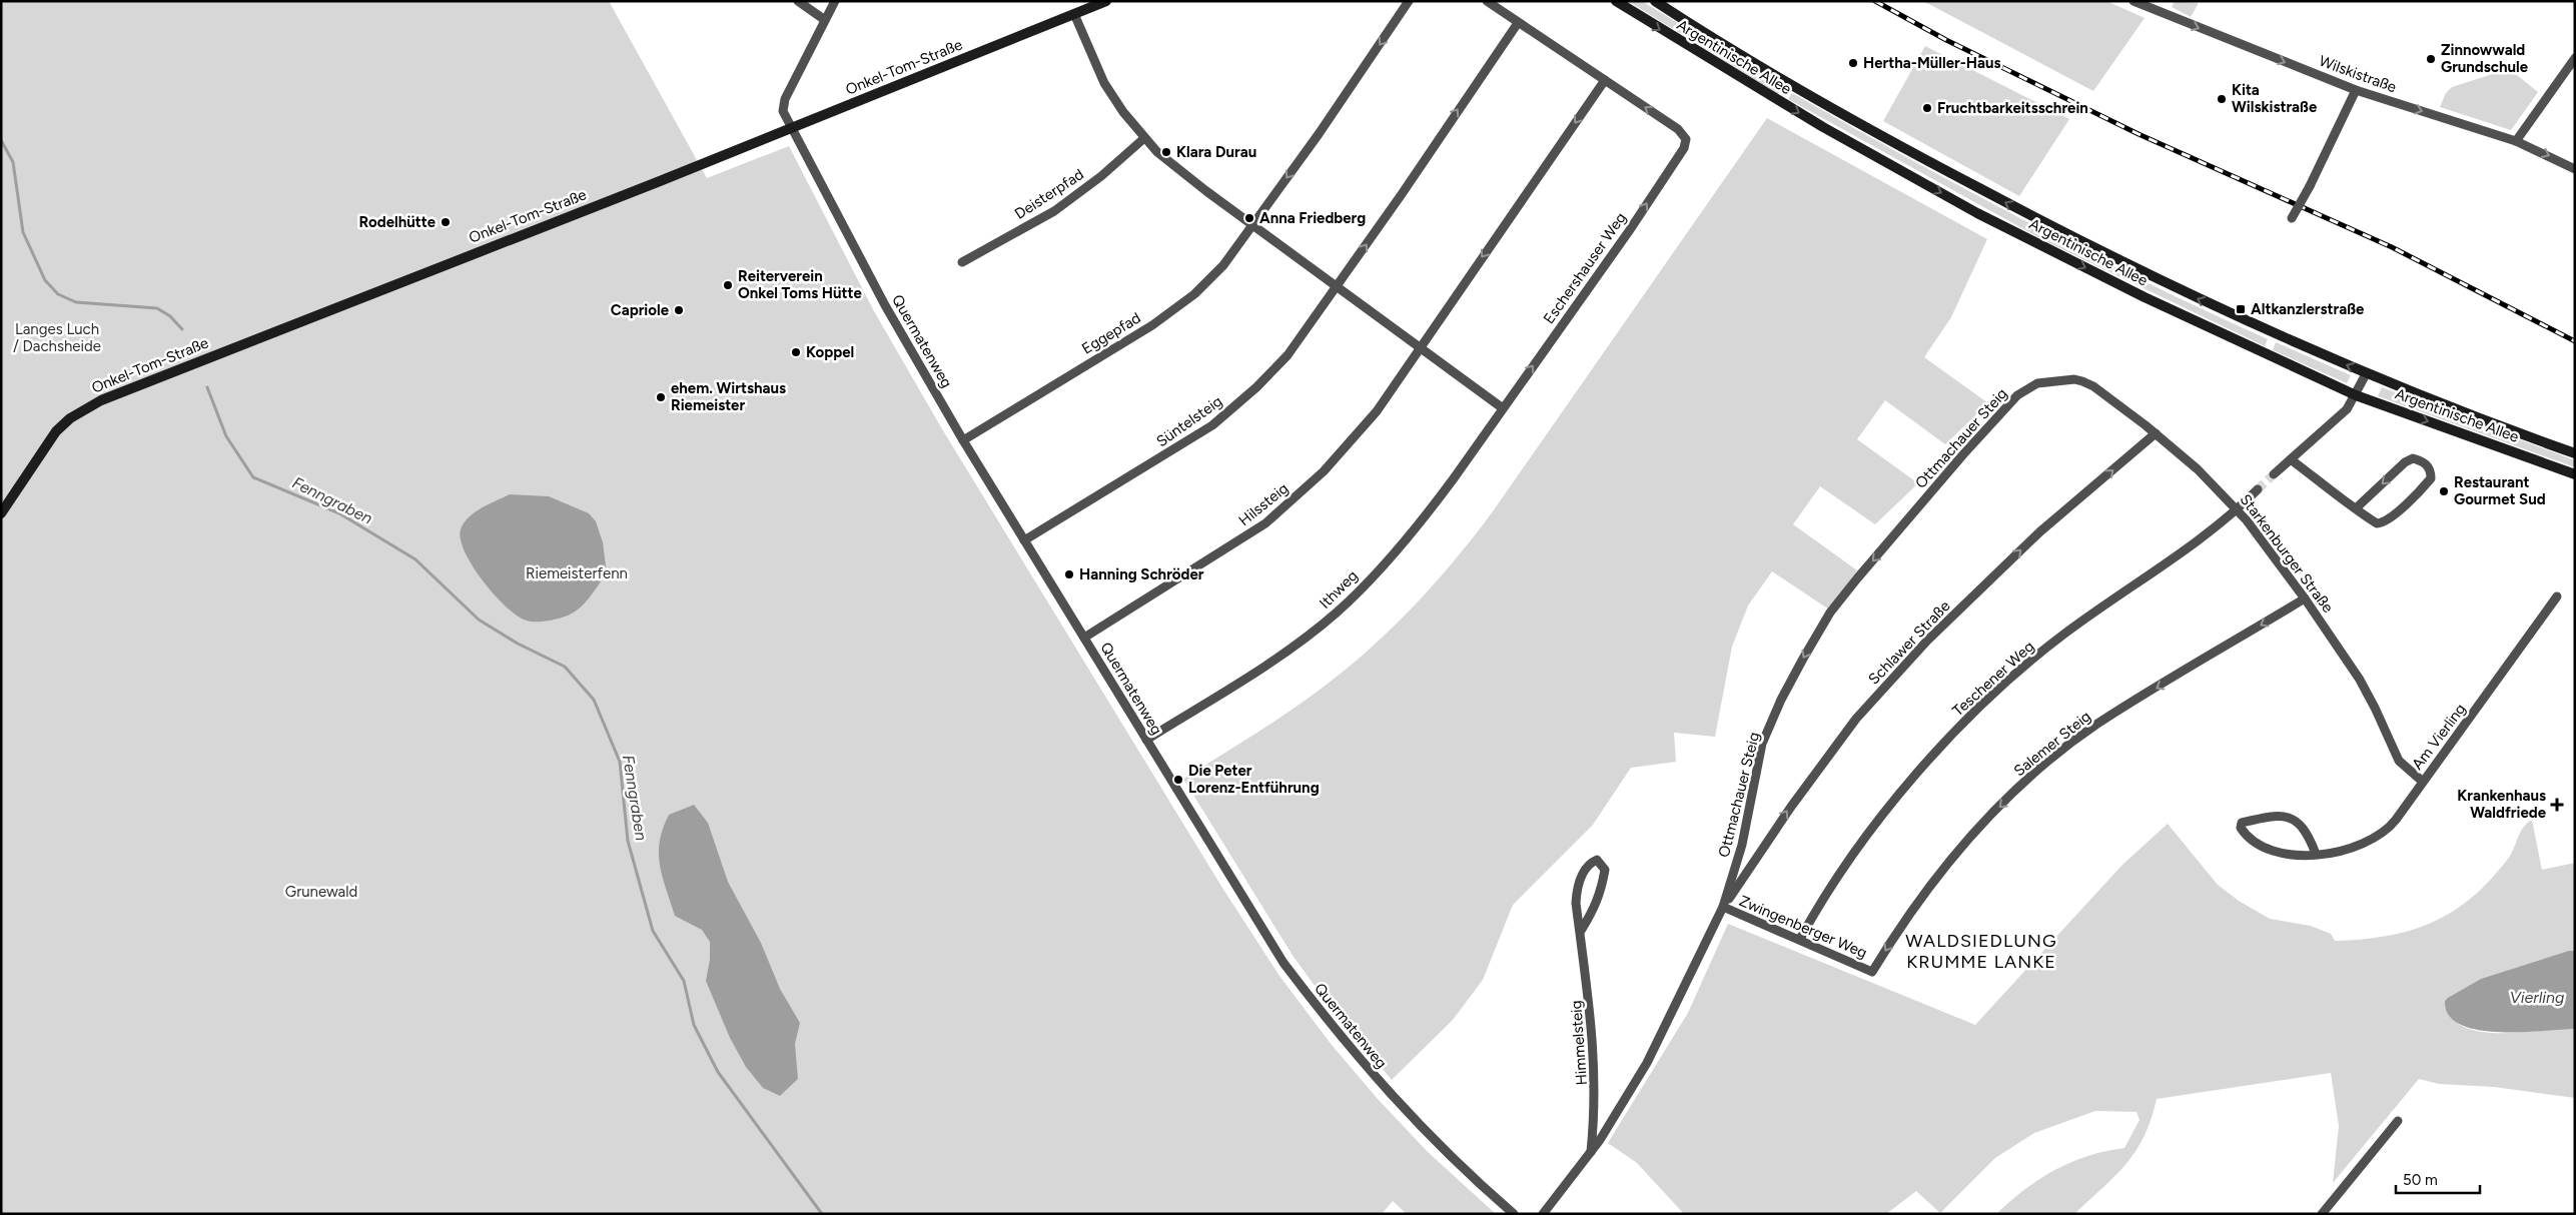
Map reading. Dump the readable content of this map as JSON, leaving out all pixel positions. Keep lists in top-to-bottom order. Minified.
{"streets":{"main road":["Argentinische Allee","Onkel-Tom-Straße"],"street":["Wilskistraße","Deisterpfad","Eschershauser Weg","Eggepfad","Quermatenweg","Süntelsteig","Ottmachauer Steig","Hilssteig","Starkenburger Straße","Ithweg","Schlawer Straße","Teschener Weg","Am Vierling","Salemer Steig","Zwingenberger Weg","Himmelsteig"]},"crossings":[["Onkel-Tom-Straße","Quermatenweg"],["Eschershauser Weg","Ithweg"],["Eggepfad","Quermatenweg"],["Quermatenweg","Süntelsteig"],["Quermatenweg","Hilssteig"],["Quermatenweg","Ithweg"],["Ottmachauer Steig","Starkenburger Straße"],["Ottmachauer Steig","Schlawer Straße"],["Ottmachauer Steig","Zwingenberger Weg"],["Ottmachauer Steig","Himmelsteig"],["Starkenburger Straße","Schlawer Straße"],["Starkenburger Straße","Teschener Weg"],["Starkenburger Straße","Am Vierling"],["Starkenburger Straße","Salemer Steig"],["Schlawer Straße","Zwingenberger Weg"],["Teschener Weg","Zwingenberger Weg"],["Salemer Steig","Zwingenberger Weg"]],"one_way":["Wilskistraße","Eschershauser Weg","Ottmachauer Steig","Schlawer Straße","Salemer Steig"],"districts":["WALDSIEDLUNG KRUMME LANKE"],"water":["Fenngraben","Vierling"],"parks":["Langes Luch / Dachsheide","Riemeisterfenn","Grunewald"],"places":{"other":["Zinnowwald Grundschule","Hertha-Müller-Haus","Kita Wilskistraße","Fruchtbarkeitsschrein","Klara Durau","Anna Friedberg","Rodelhütte","Reiterverein Onkel Toms Hütte","Capriole","Koppel","ehem. Wirtshaus Riemeister","Restaurant Gourmet Sud","Hanning Schröder","Die Peter Lorenz-Entführung"],"transit":["Altkanzlerstraße"],"health":["Krankenhaus Waldfriede"]},"scale_bar":"50 m"}
